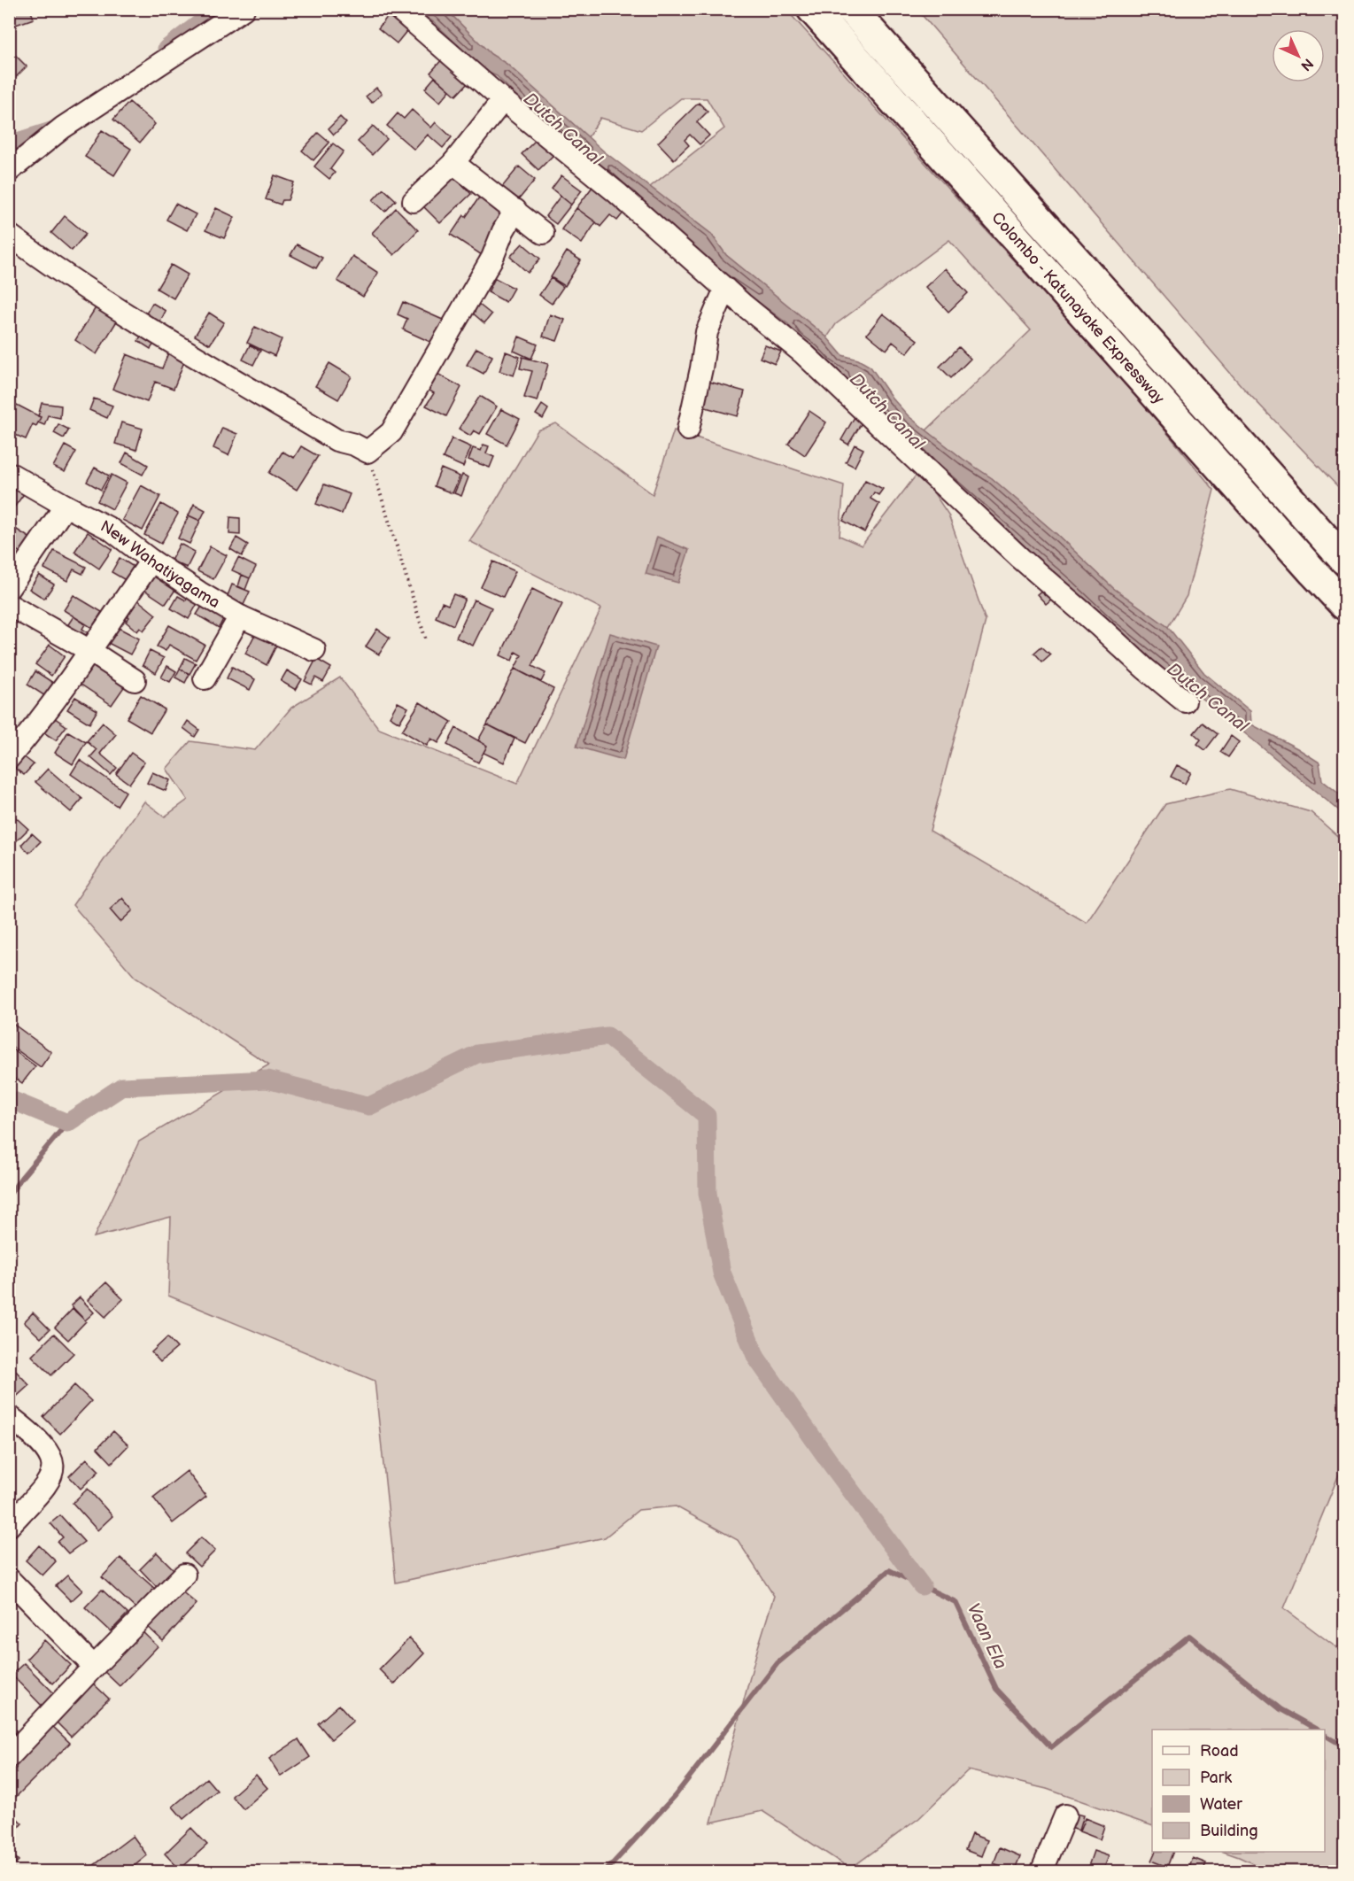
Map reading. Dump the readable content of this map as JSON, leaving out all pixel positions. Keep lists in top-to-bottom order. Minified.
{"streets":{"highway":["Colombo - Katunayake Expressway"],"street":["New Wahatiyagama"]},"water":["Dutch Canal","Vaan Ela"],"legend":["Road","Park","Water","Building"],"north":"bottom right"}
